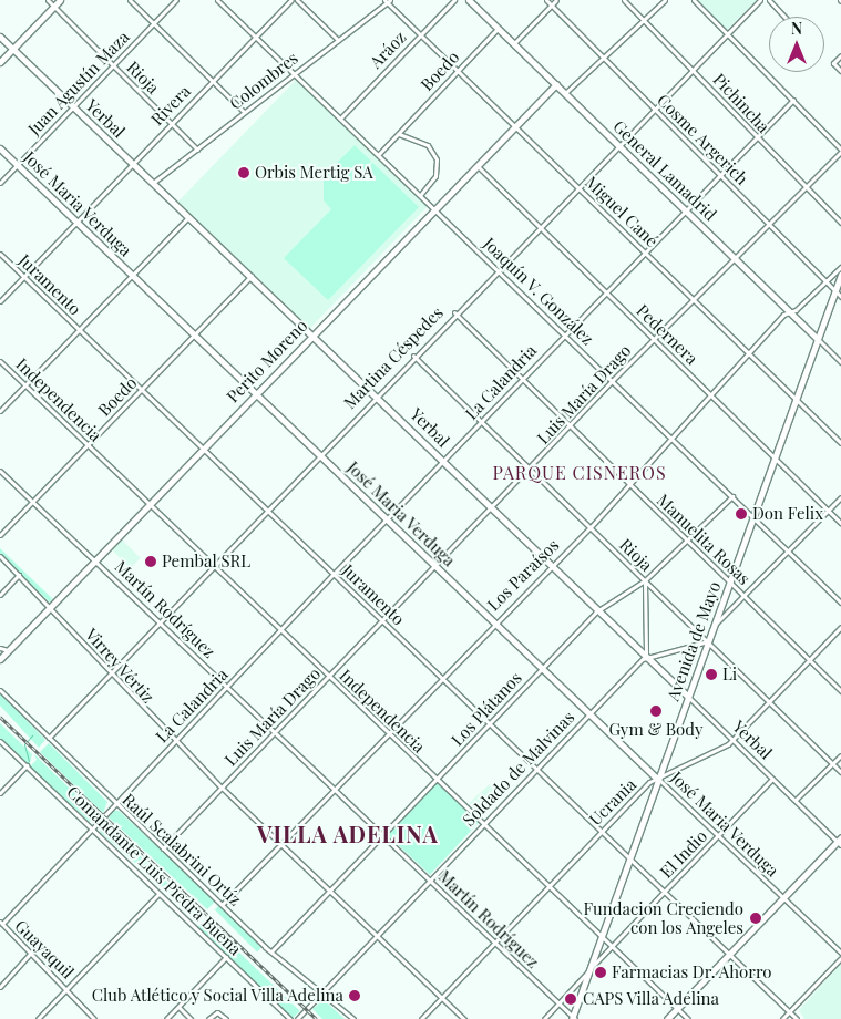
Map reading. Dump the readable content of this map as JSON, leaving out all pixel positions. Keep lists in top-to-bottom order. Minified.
{"streets":{"street":["Aráoz","Boedo","Rioja","Colombres","Juan Agustín Maza","Pichincha","Rivera","Yerbal","Cosme Argerich","General Lamadrid","José Maria Verduga","Miguel Cané","Juramento","Joaquín V. González","Pedernera","Martina Céspedes","Perito Moreno","La Calandria","Luis María Drago","Independencia","Manuelita Rosas","Los Paraísos","Martín Rodríguez","Avenida de Mayo","Virrey Vértiz","Los Plátanos","Soldado de Malvinas","Ucrania","Raúl Scalabrini Ortíz","El Indio","Comandante Luis Piedra Buena","Guayaquil"]},"crossings":[["Aráoz","Miguel Cané"],["Aráoz","Joaquín V. González"],["Boedo","Yerbal"],["Boedo","General Lamadrid"],["Boedo","José Maria Verduga"],["Boedo","Miguel Cané"],["Boedo","Juramento"],["Boedo","Joaquín V. González"],["Boedo","Independencia"],["Boedo","Martín Rodríguez"],["Rioja","Colombres"],["Rioja","Juan Agustín Maza"],["Rioja","Rivera"],["Rioja","Martina Céspedes"],["Rioja","La Calandria"],["Rioja","Luis María Drago"],["Rioja","Los Paraísos"],["Rioja","Avenida de Mayo"],["Rioja","Los Plátanos"],["Rioja","Ucrania"],["Colombres","Yerbal"],["Colombres","Miguel Cané"],["Colombres","Joaquín V. González"],["Juan Agustín Maza","Yerbal"],["Juan Agustín Maza","José Maria Verduga"],["Pichincha","Martina Céspedes"],["Pichincha","La Calandria"],["Pichincha","Luis María Drago"],["Rivera","Yerbal"],["Rivera","José Maria Verduga"],["Rivera","Juramento"],["Rivera","Joaquín V. González"],["Yerbal","Martina Céspedes"],["Yerbal","Perito Moreno"],["Yerbal","La Calandria"],["Yerbal","Luis María Drago"],["Yerbal","Los Paraísos"],["Yerbal","Avenida de Mayo"],["Yerbal","Los Plátanos"],["Yerbal","Soldado de Malvinas"],["Yerbal","Ucrania"],["Yerbal","El Indio"],["Cosme Argerich","Martina Céspedes"],["Cosme Argerich","La Calandria"],["Cosme Argerich","Luis María Drago"],["Cosme Argerich","Los Paraísos"],["Cosme Argerich","Avenida de Mayo"],["General Lamadrid","Martina Céspedes"],["General Lamadrid","Perito Moreno"],["General Lamadrid","La Calandria"],["General Lamadrid","Luis María Drago"],["General Lamadrid","Los Paraísos"],["General Lamadrid","Avenida de Mayo"],["José Maria Verduga","Martina Céspedes"],["José Maria Verduga","Perito Moreno"],["José Maria Verduga","La Calandria"],["José Maria Verduga","Luis María Drago"],["José Maria Verduga","Los Paraísos"],["José Maria Verduga","Avenida de Mayo"],["José Maria Verduga","Los Plátanos"],["José Maria Verduga","Soldado de Malvinas"],["José Maria Verduga","Ucrania"],["José Maria Verduga","El Indio"],["Miguel Cané","Martina Céspedes"],["Miguel Cané","Perito Moreno"],["Miguel Cané","La Calandria"],["Miguel Cané","Luis María Drago"],["Miguel Cané","Los Paraísos"],["Miguel Cané","Avenida de Mayo"],["Juramento","Martina Céspedes"],["Juramento","Perito Moreno"],["Juramento","La Calandria"],["Juramento","Luis María Drago"],["Juramento","Los Paraísos"],["Juramento","Avenida de Mayo"],["Juramento","Los Plátanos"],["Juramento","Soldado de Malvinas"],["Juramento","Ucrania"],["Juramento","El Indio"],["Joaquín V. González","Martina Céspedes"],["Joaquín V. González","Perito Moreno"],["Joaquín V. González","La Calandria"],["Joaquín V. González","Luis María Drago"],["Joaquín V. González","Los Paraísos"],["Joaquín V. González","Avenida de Mayo"],["Joaquín V. González","Los Plátanos"],["Pedernera","Martina Céspedes"],["Pedernera","Perito Moreno"],["Pedernera","La Calandria"],["Pedernera","Luis María Drago"],["Pedernera","Los Paraísos"],["Pedernera","Avenida de Mayo"],["Martina Céspedes","Independencia"],["Martina Céspedes","Manuelita Rosas"],["Martina Céspedes","Martín Rodríguez"],["Martina Céspedes","Virrey Vértiz"],["Martina Céspedes","Raúl Scalabrini Ortíz"],["Perito Moreno","Independencia"],["Perito Moreno","Martín Rodríguez"],["Perito Moreno","Virrey Vértiz"],["La Calandria","Independencia"],["La Calandria","Manuelita Rosas"],["La Calandria","Martín Rodríguez"],["La Calandria","Virrey Vértiz"],["La Calandria","Raúl Scalabrini Ortíz"],["La Calandria","Comandante Luis Piedra Buena"],["Luis María Drago","Independencia"],["Luis María Drago","Manuelita Rosas"],["Luis María Drago","Martín Rodríguez"],["Luis María Drago","Virrey Vértiz"],["Luis María Drago","Raúl Scalabrini Ortíz"],["Independencia","Los Paraísos"],["Independencia","Avenida de Mayo"],["Independencia","Los Plátanos"],["Independencia","Soldado de Malvinas"],["Independencia","Ucrania"],["Independencia","El Indio"],["Manuelita Rosas","Los Paraísos"],["Manuelita Rosas","Avenida de Mayo"],["Manuelita Rosas","Los Plátanos"],["Manuelita Rosas","Ucrania"],["Los Paraísos","Martín Rodríguez"],["Los Paraísos","Virrey Vértiz"],["Los Paraísos","Raúl Scalabrini Ortíz"],["Martín Rodríguez","Avenida de Mayo"],["Martín Rodríguez","Los Plátanos"],["Martín Rodríguez","Soldado de Malvinas"],["Martín Rodríguez","Ucrania"],["Martín Rodríguez","El Indio"],["Avenida de Mayo","Ucrania"],["Avenida de Mayo","El Indio"],["Virrey Vértiz","Los Plátanos"],["Virrey Vértiz","Soldado de Malvinas"],["Virrey Vértiz","Ucrania"],["Los Plátanos","Raúl Scalabrini Ortíz"],["Soldado de Malvinas","Raúl Scalabrini Ortíz"]],"districts":["PARQUE CISNEROS","VILLA ADELINA"],"places":["Orbis Mertig SA","Don Felix","Pembal SRL","Li","Gym & Body","Fundacion Creciendo con los Angeles","Farmacias Dr. Ahorro","Club Atlético y Social Villa Adelina","CAPS Villa Adelina"],"north":"top"}
